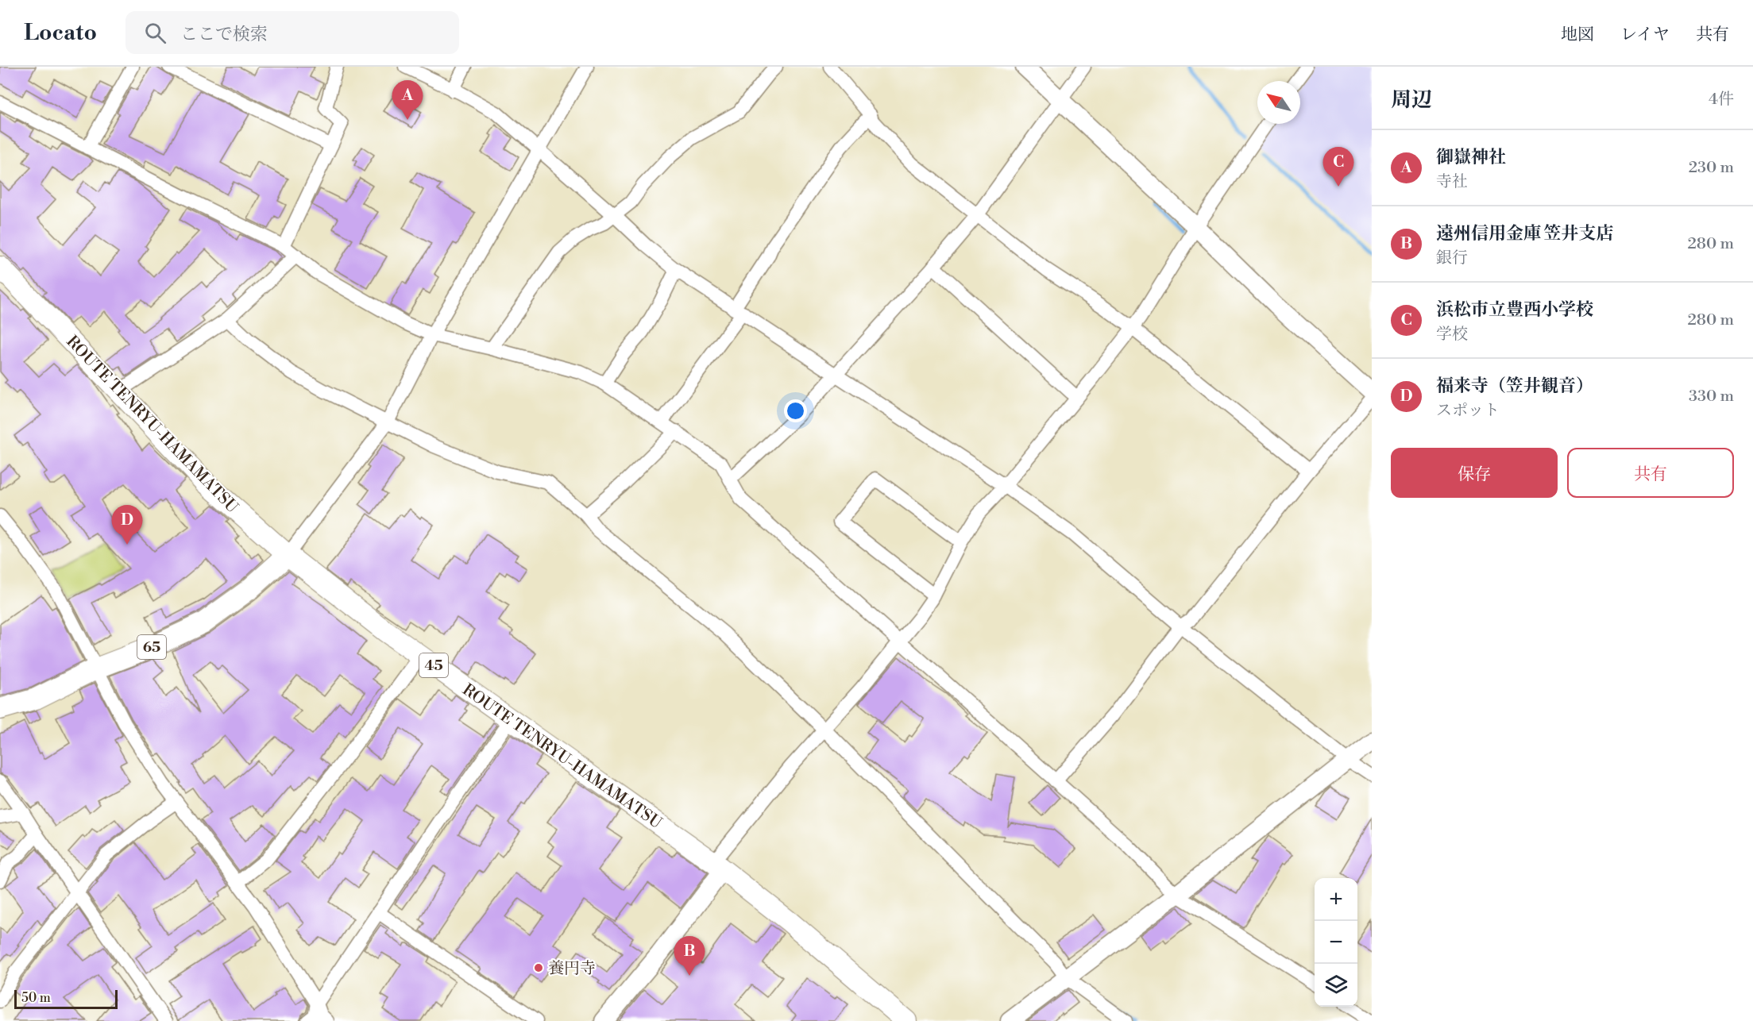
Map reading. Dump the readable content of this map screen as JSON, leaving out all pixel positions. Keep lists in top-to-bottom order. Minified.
{"streets":{"main road":["ROUTE TENRYU-HAMAMATSU","65","45"]},"crossings":[["ROUTE TENRYU-HAMAMATSU","65"]],"places":["養円寺"],"scale_bar":"50 m","north":"top left","page":{"header":"Locato","search":"ここで検索","nav":["地図","レイヤ","共有"],"heading":["周辺","4件"],"pins":["A","C","D","B"],"list":[{"mark":"A","name":"御嶽神社","note":"寺社","value":"230 m"},{"mark":"B","name":"遠州信用金庫 笠井支店","note":"銀行","value":"280 m"},{"mark":"C","name":"浜松市立豊西小学校","note":"学校","value":"280 m"},{"mark":"D","name":"福来寺（笠井観音）","note":"スポット","value":"330 m"}],"buttons":["保存","共有"],"map_buttons":["+","−"],"scale":"50 m"}}
